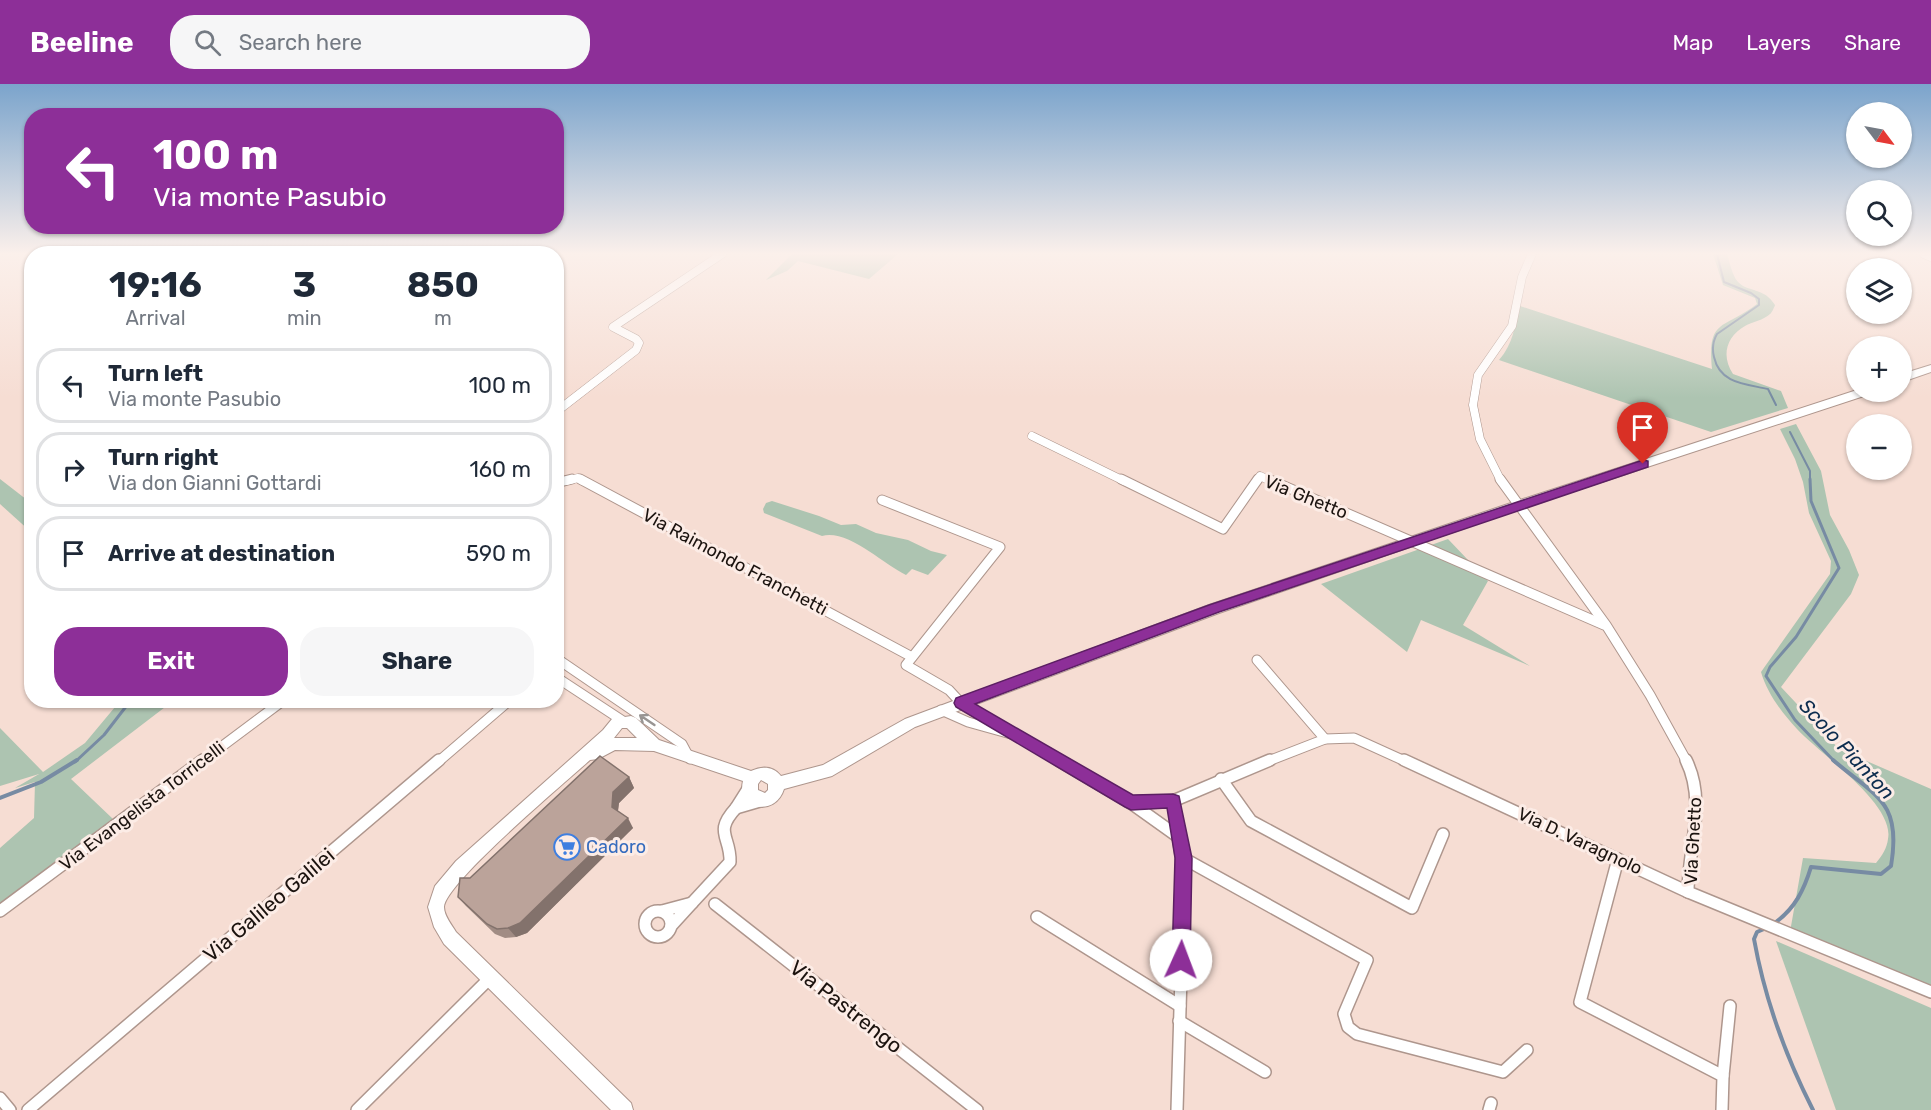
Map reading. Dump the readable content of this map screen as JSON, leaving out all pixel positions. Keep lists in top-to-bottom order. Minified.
{"streets":{"street":["Via Ghetto","Via Raimondo Franchetti","Via Evangelista Torricelli","Via D. Varagnolo","Via Galileo Galilei","Via Pastrengo"]},"crossings":[["Via Ghetto","Via D. Varagnolo"]],"water":["Scolo Pianton"],"places":{"supermarket":["Cadoro"]},"north":"bottom right","page":{"header":"Beeline","search":"Search here","nav":["Map","Layers","Share"],"map_buttons":["+","−"],"turn":["100 m","Via monte Pasubio"],"eta":["19:16","Arrival","3","min","850","m"],"list":[{"name":"Turn left","note":"Via monte Pasubio","value":"100 m"},{"name":"Turn right","note":"Via don Gianni Gottardi","value":"160 m"},{"name":"Arrive at destination","value":"590 m"}],"buttons":["Exit","Share"]}}
